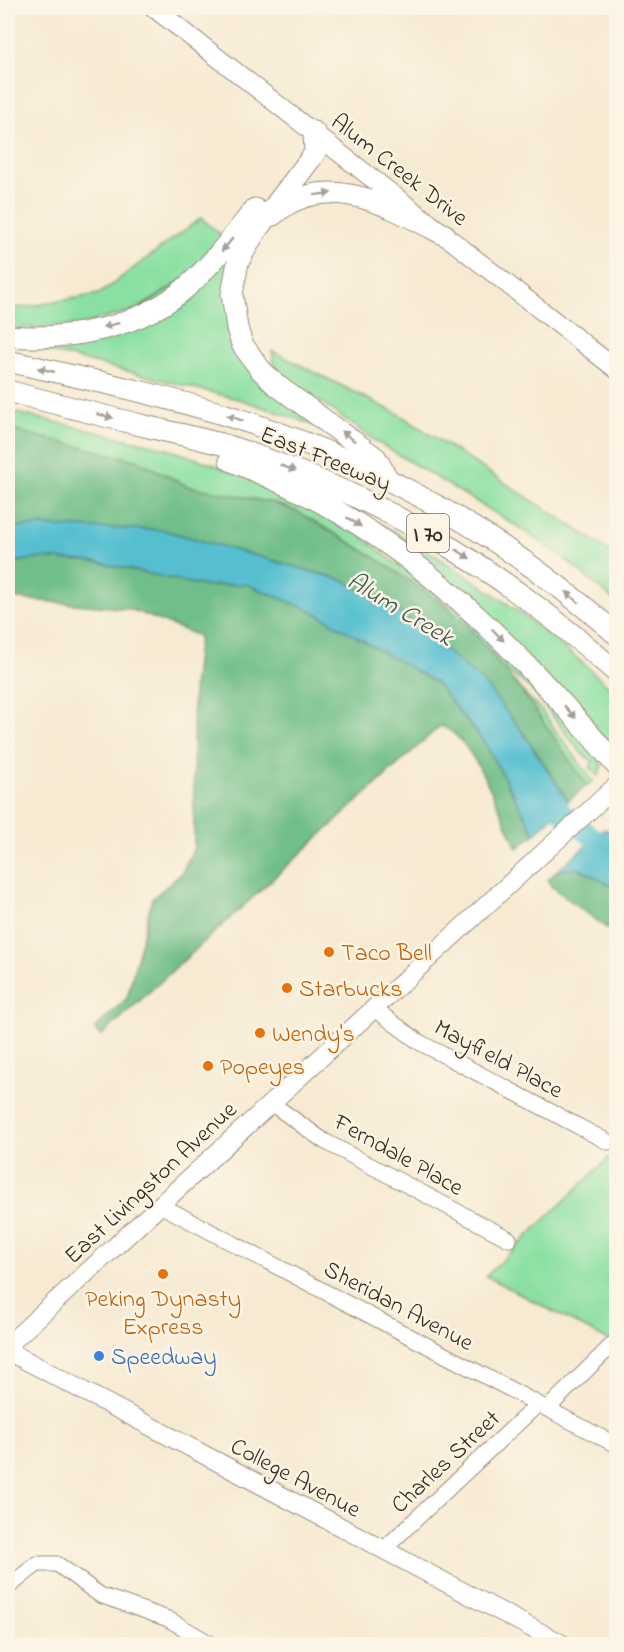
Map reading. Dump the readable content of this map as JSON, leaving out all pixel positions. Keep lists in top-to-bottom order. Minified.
{"streets":{"highway":["East Freeway","I 70"],"main road":["Alum Creek Drive","East Livingston Avenue","College Avenue"],"street":["Mayfield Place","Ferndale Place","Sheridan Avenue","Charles Street"]},"crossings":[["Mayfield Place","East Livingston Avenue"],["Ferndale Place","East Livingston Avenue"],["East Livingston Avenue","Sheridan Avenue"],["Sheridan Avenue","Charles Street"],["Charles Street","College Avenue"]],"water":["Alum Creek"],"places":["Taco Bell","Starbucks","Wendy's","Popeyes","Peking Dynasty Express","Speedway"]}
